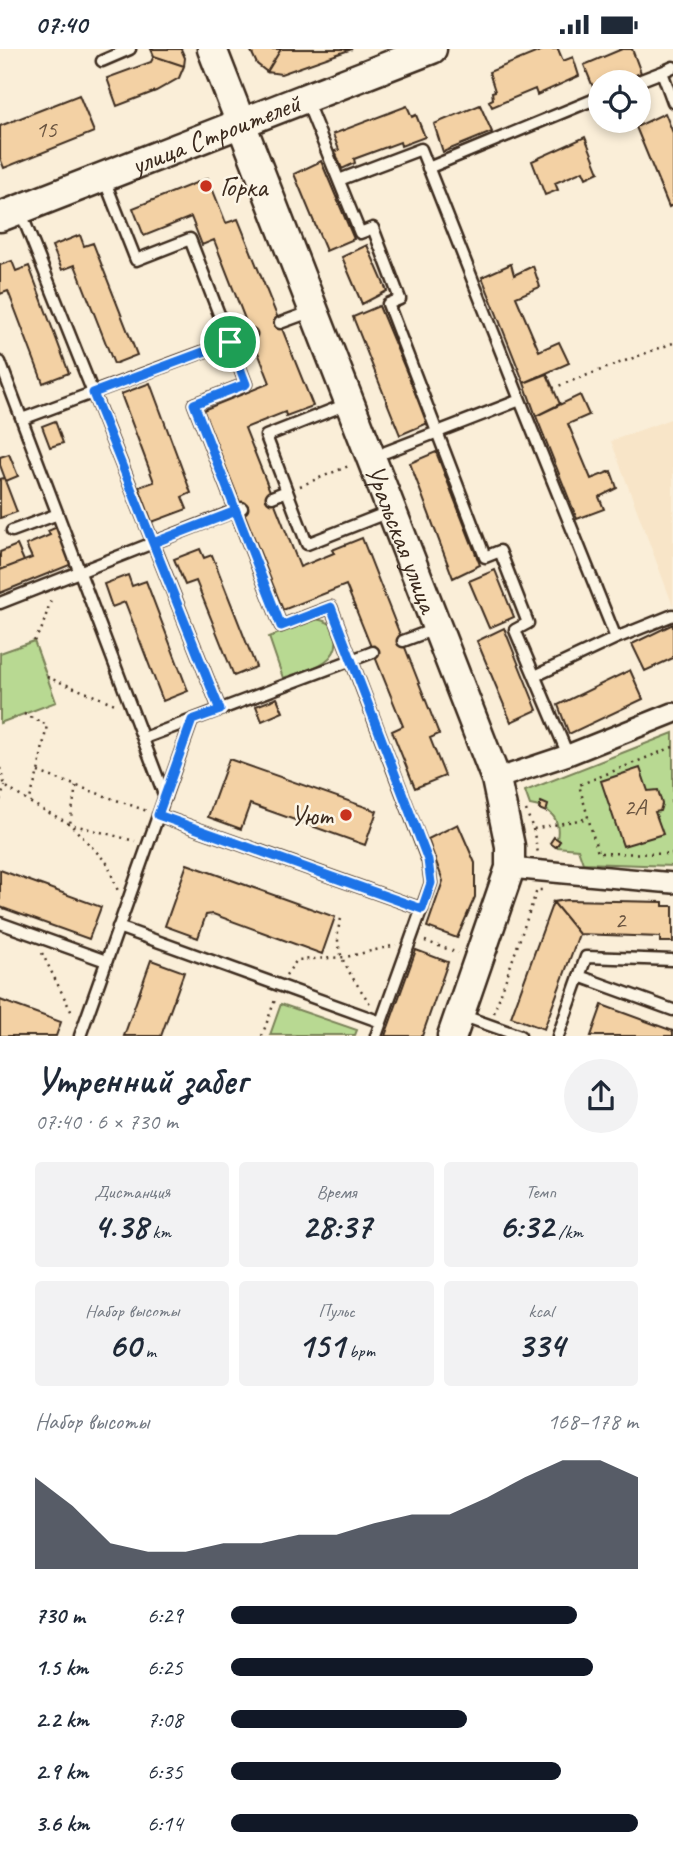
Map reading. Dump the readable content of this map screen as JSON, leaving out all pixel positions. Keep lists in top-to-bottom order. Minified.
{"streets":{"street":["улица Строителей","Уральская улица"]},"crossings":[["улица Строителей","Уральская улица"]],"places":["Горка","Уют"],"house_numbers":["15","2А","2"],"page":{"status":"07:40","heading":["Утренний забег","07:40 · 6 × 730 m"],"stats":[["Дистанция","4.38 km"],["Время","28:37"],["Темп","6:32 /km"],["Набор высоты","60 m"],["Пульс","151 bpm"],["kcal","334"]],"chart":["Набор высоты","168–178 m"],"list":[{"name":"730 m","note":"6:29"},{"name":"1.5 km","note":"6:25"},{"name":"2.2 km","note":"7:08"},{"name":"2.9 km","note":"6:35"},{"name":"3.6 km","note":"6:14"}]}}
